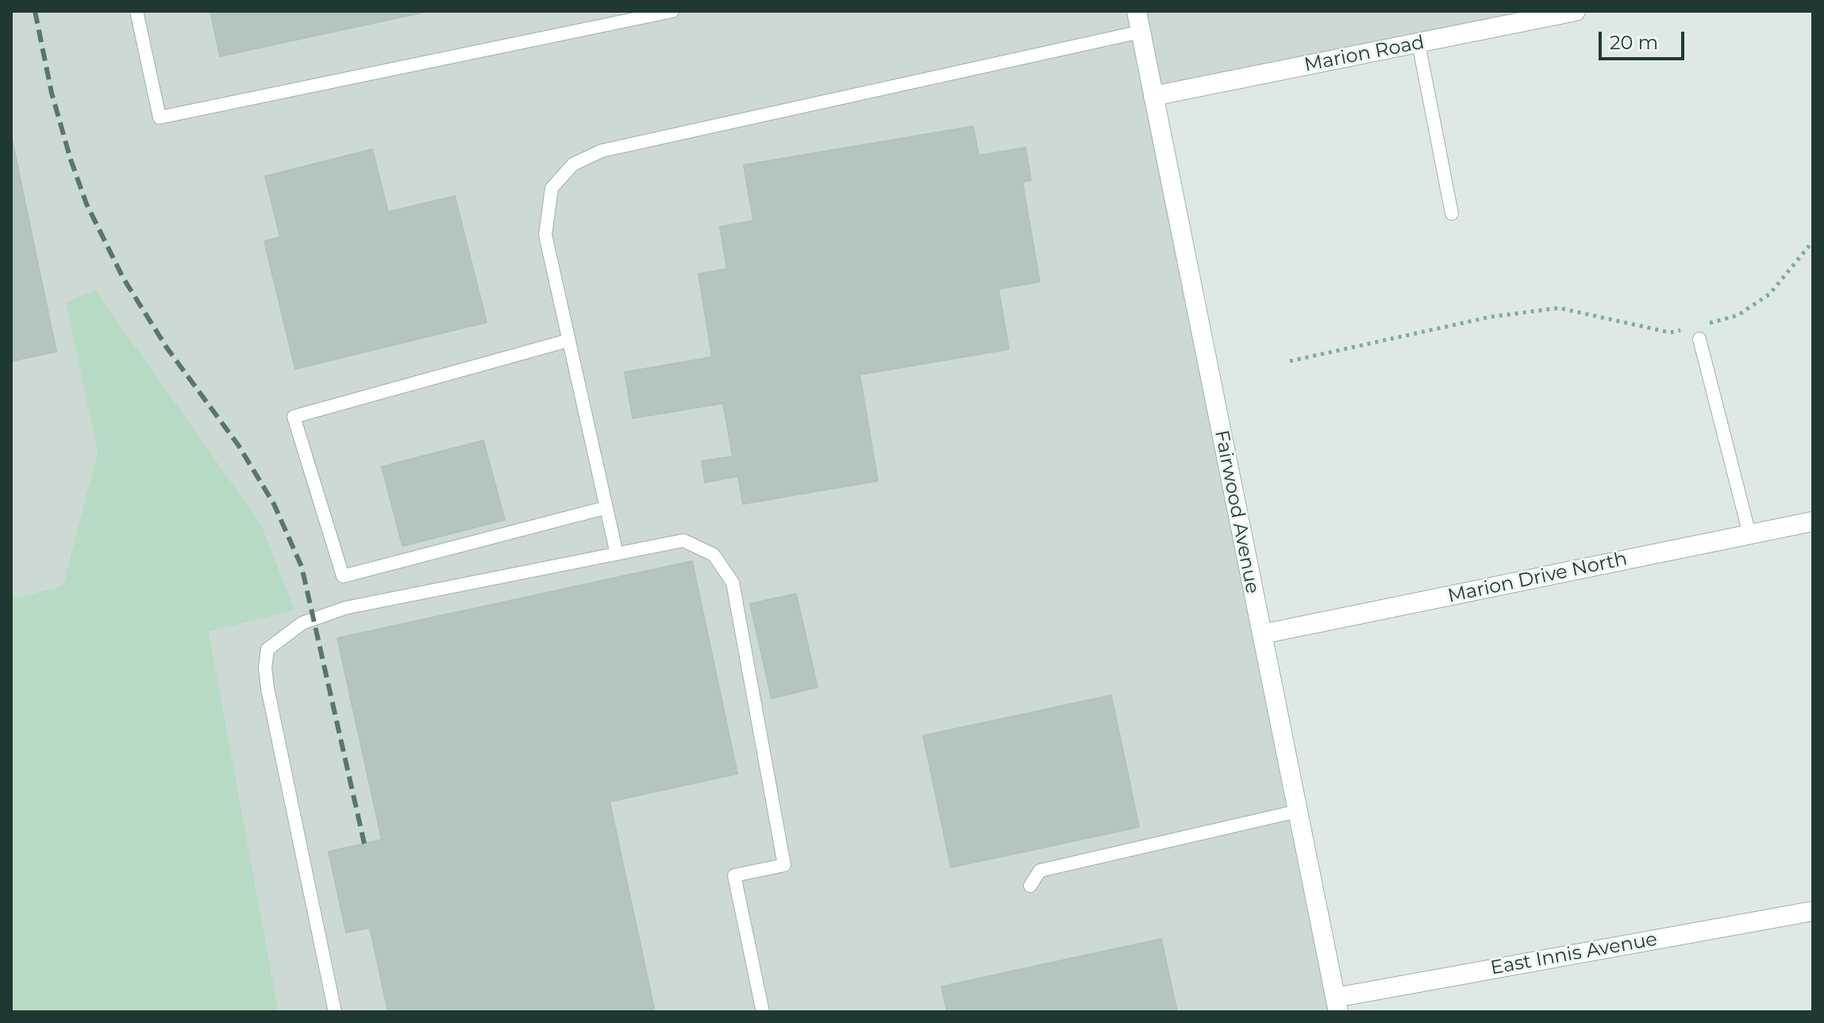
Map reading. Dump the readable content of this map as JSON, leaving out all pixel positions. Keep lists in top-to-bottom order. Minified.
{"streets":{"street":["Marion Road","Fairwood Avenue","Marion Drive North","East Innis Avenue"]},"crossings":[["Marion Road","Fairwood Avenue"],["Fairwood Avenue","Marion Drive North"],["Fairwood Avenue","East Innis Avenue"]],"scale_bar":"20 m"}
